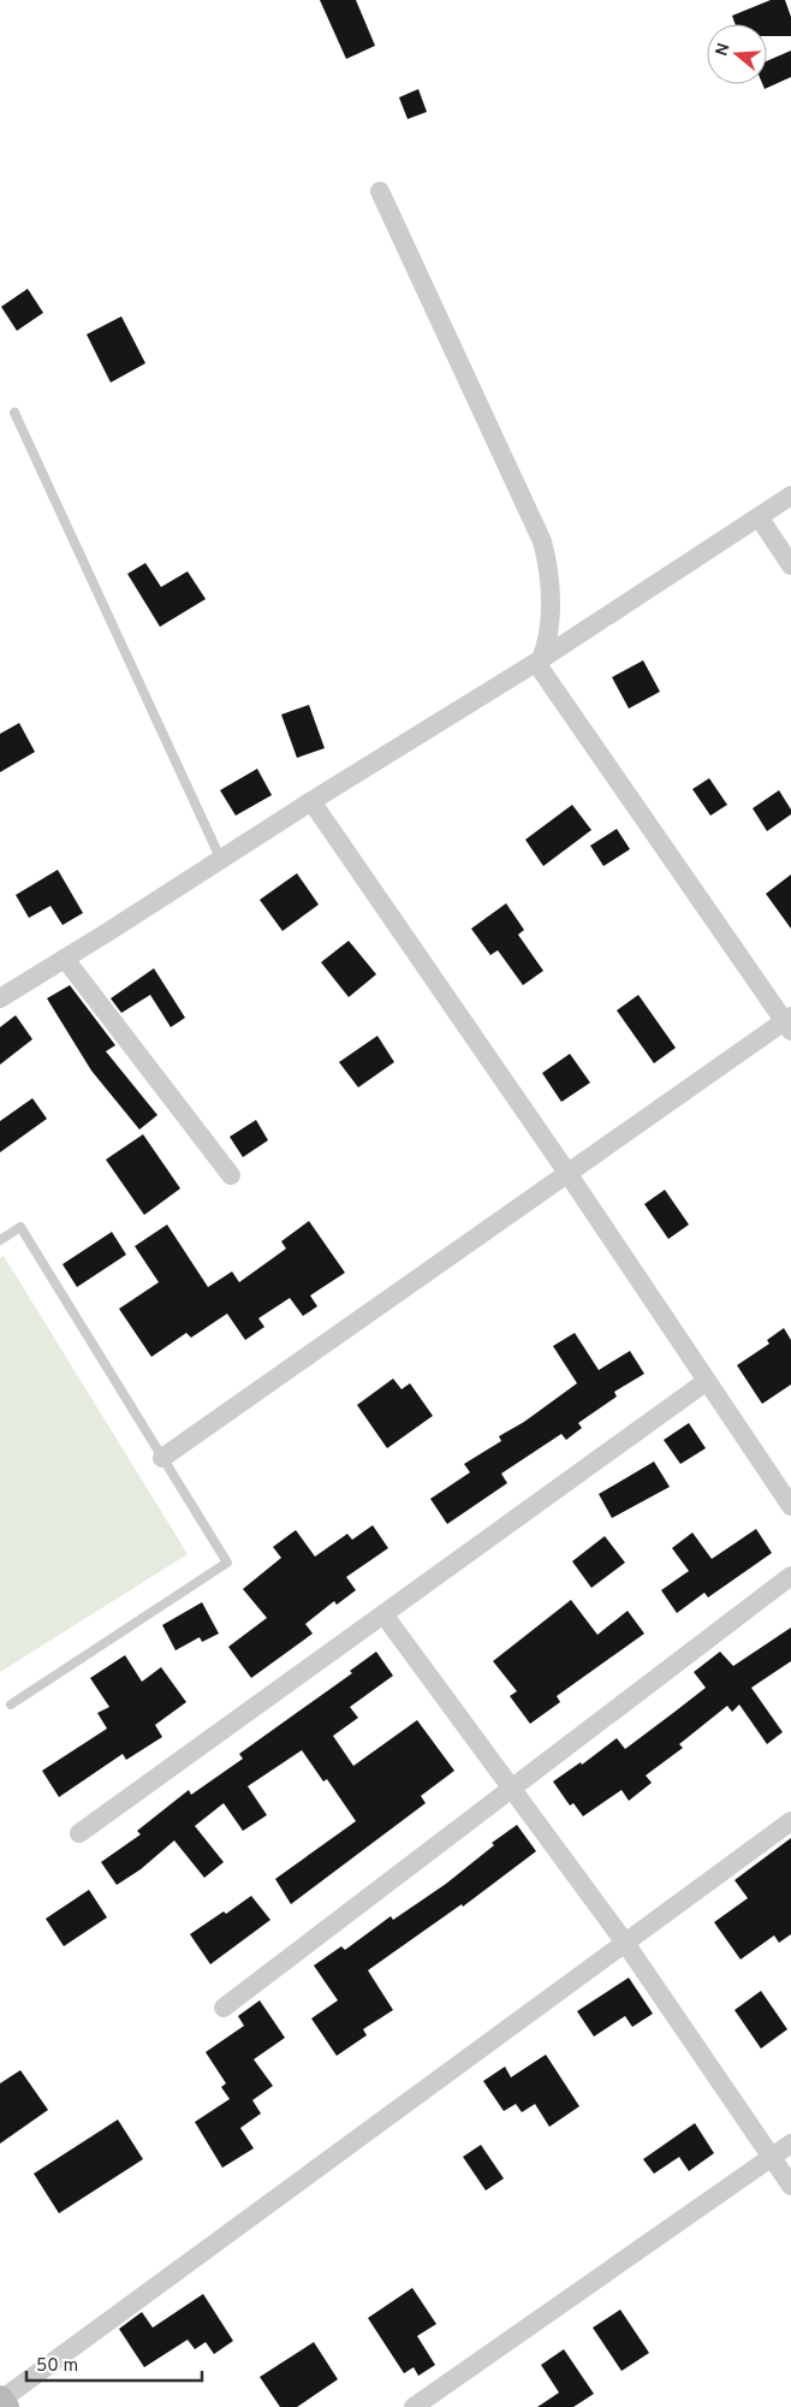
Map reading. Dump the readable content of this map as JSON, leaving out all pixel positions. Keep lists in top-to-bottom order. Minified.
{"scale_bar":"50 m","north":"left"}
